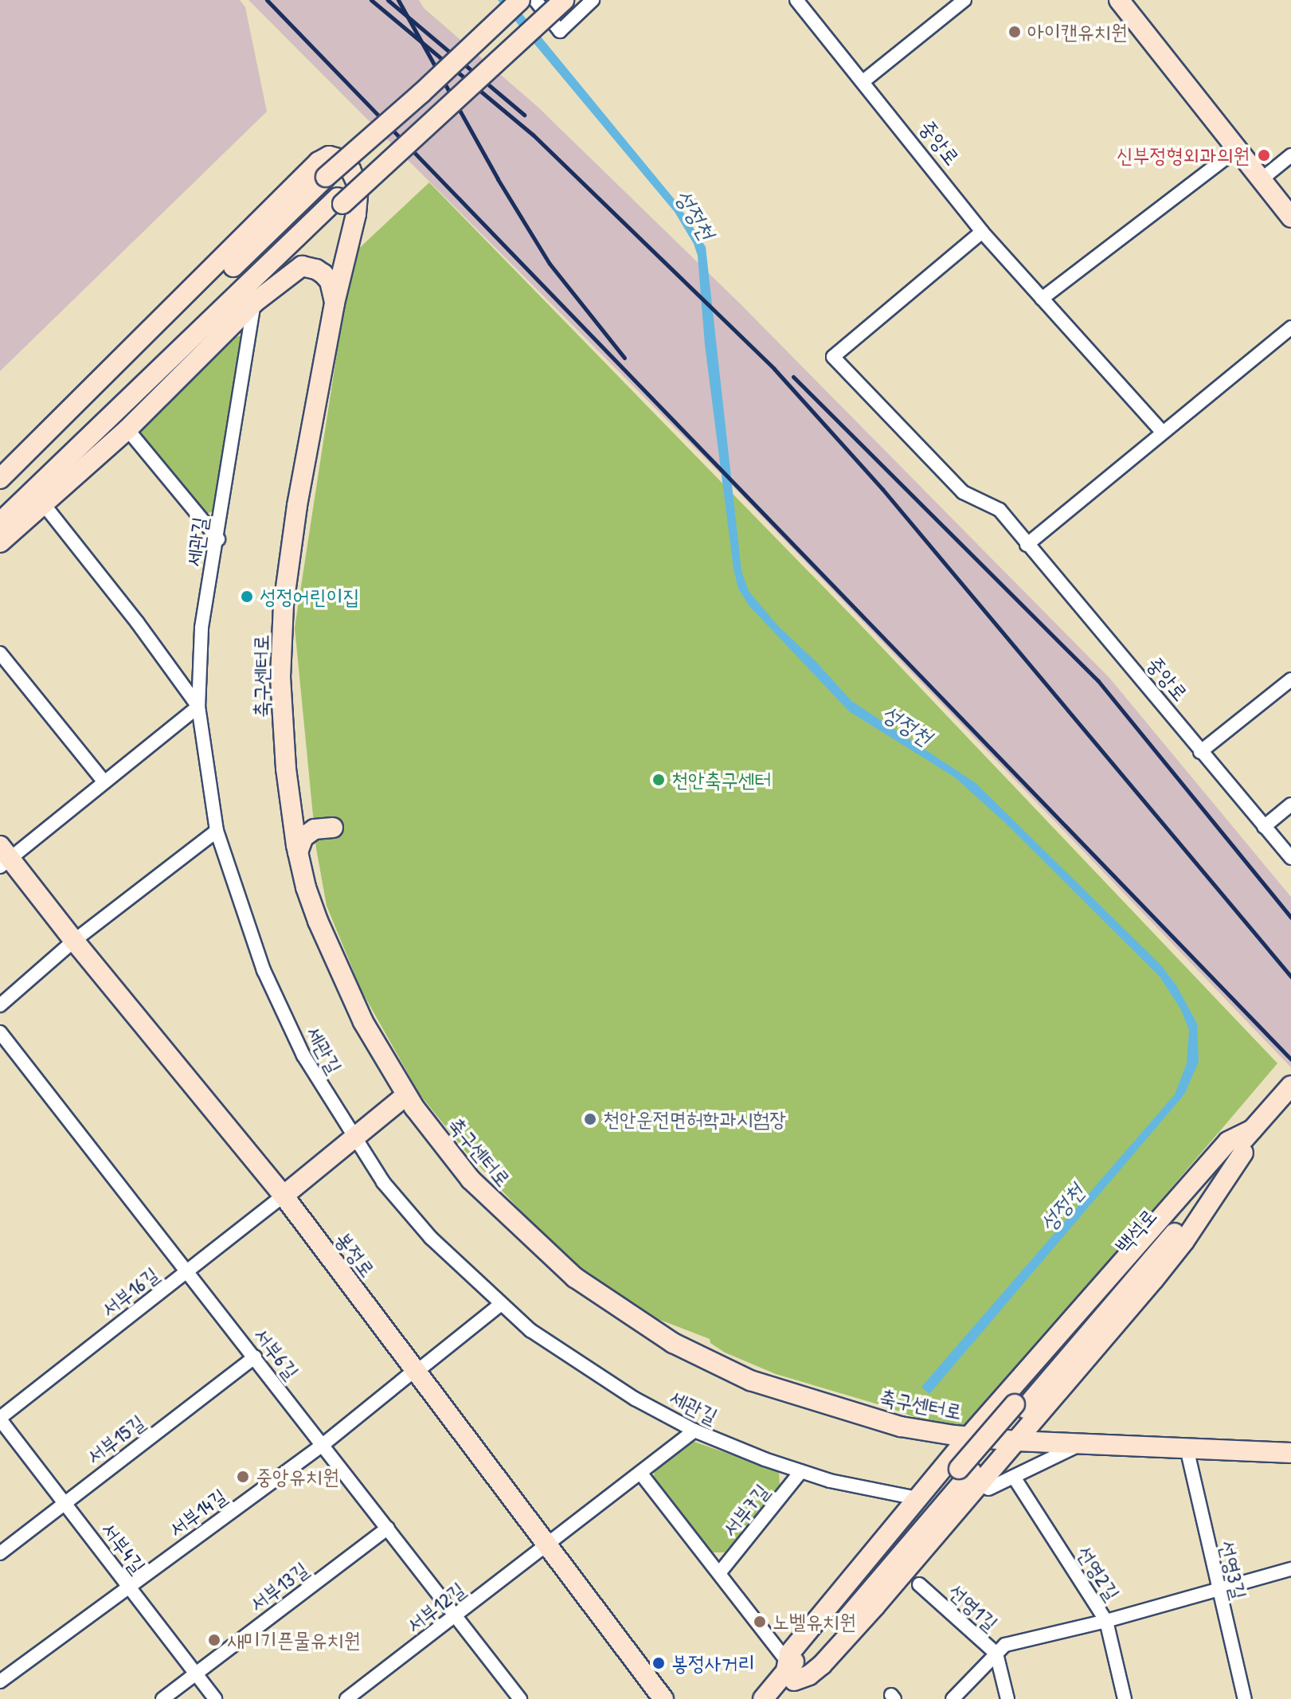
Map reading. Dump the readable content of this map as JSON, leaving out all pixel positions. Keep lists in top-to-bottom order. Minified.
{"streets":{"main road":["축구센터로","백석로","봉정로"],"street":["중앙로","세관길","서부16길","서부6길","서부15길","서부7길","서부14길","서부4길","선영3길","선영2길","서부13길","서부12길","선영1길"]},"crossings":[["세관길","서부7길"],["세관길","서부14길"],["세관길","서부12길"],["축구센터로","선영3길"],["봉정로","서부16길"],["봉정로","서부14길"],["봉정로","서부12길"],["서부16길","서부6길"],["서부16길","서부4길"],["서부6길","서부15길"],["서부6길","서부14길"],["서부6길","서부13길"],["서부6길","서부12길"],["서부15길","서부4길"],["서부7길","서부12길"],["서부14길","서부4길"],["서부4길","서부13길"]],"water":["성정천"],"places":["아이캔유치원","신부정형외과의원","성정어린이집","천안축구센터","천안운전면허학과시험장","중앙유치원","노벨유치원","새미기픈물유치원","봉정사거리"]}
